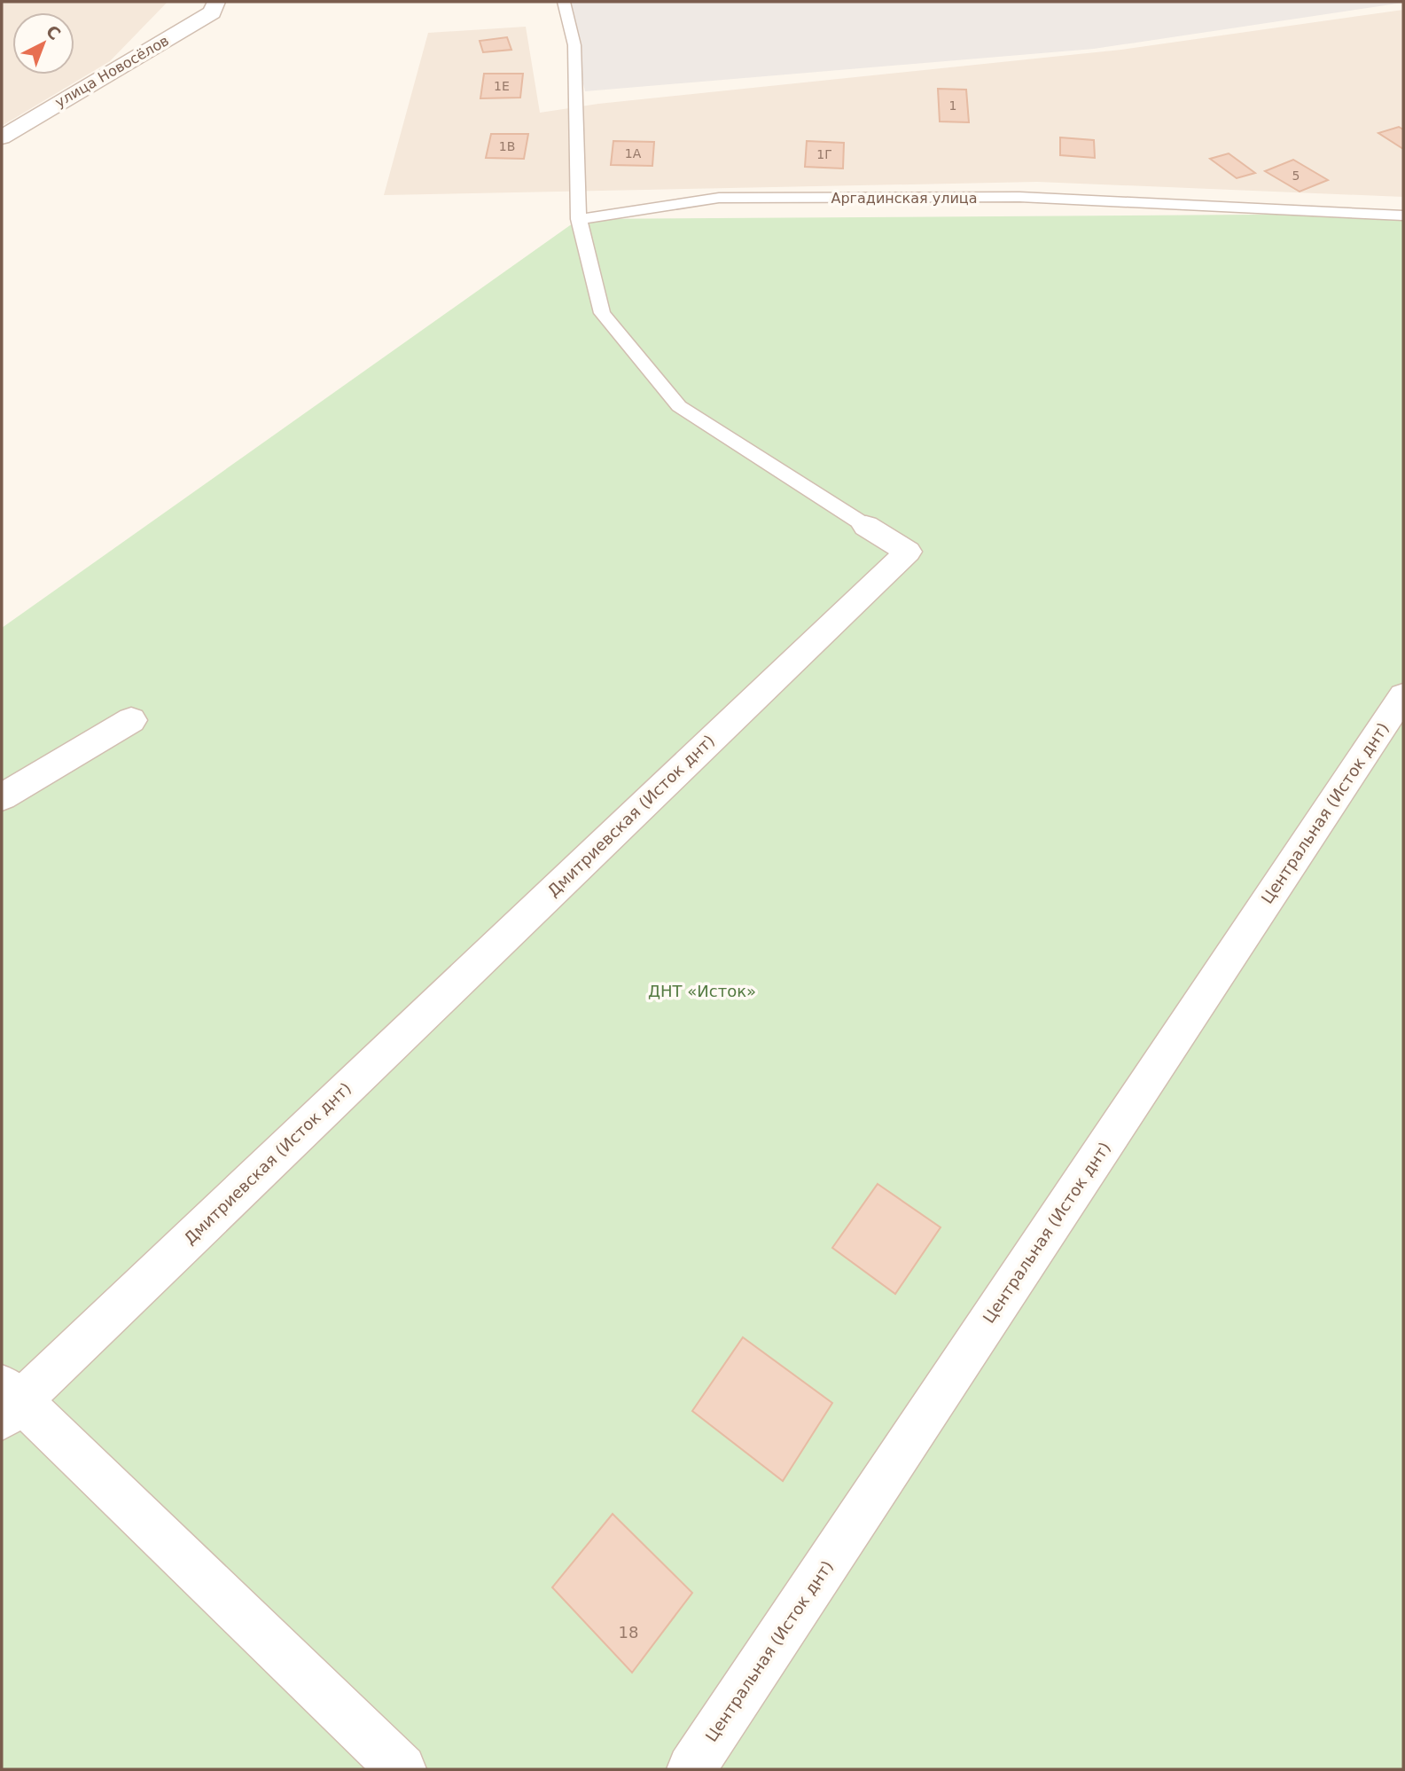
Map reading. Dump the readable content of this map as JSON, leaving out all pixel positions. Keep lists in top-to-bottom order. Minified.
{"streets":{"street":["улица Новосёлов","Центральная (Исток днт)","Дмитриевская (Исток днт)"],"lane":["Аргадинская улица"]},"crossings":[["Аргадинская улица","Дмитриевская (Исток днт)"]],"parks":["ДНТ «Исток»"],"house_numbers":["1Е","1","1В","1А","1Г","5","18"],"north":"top right"}
